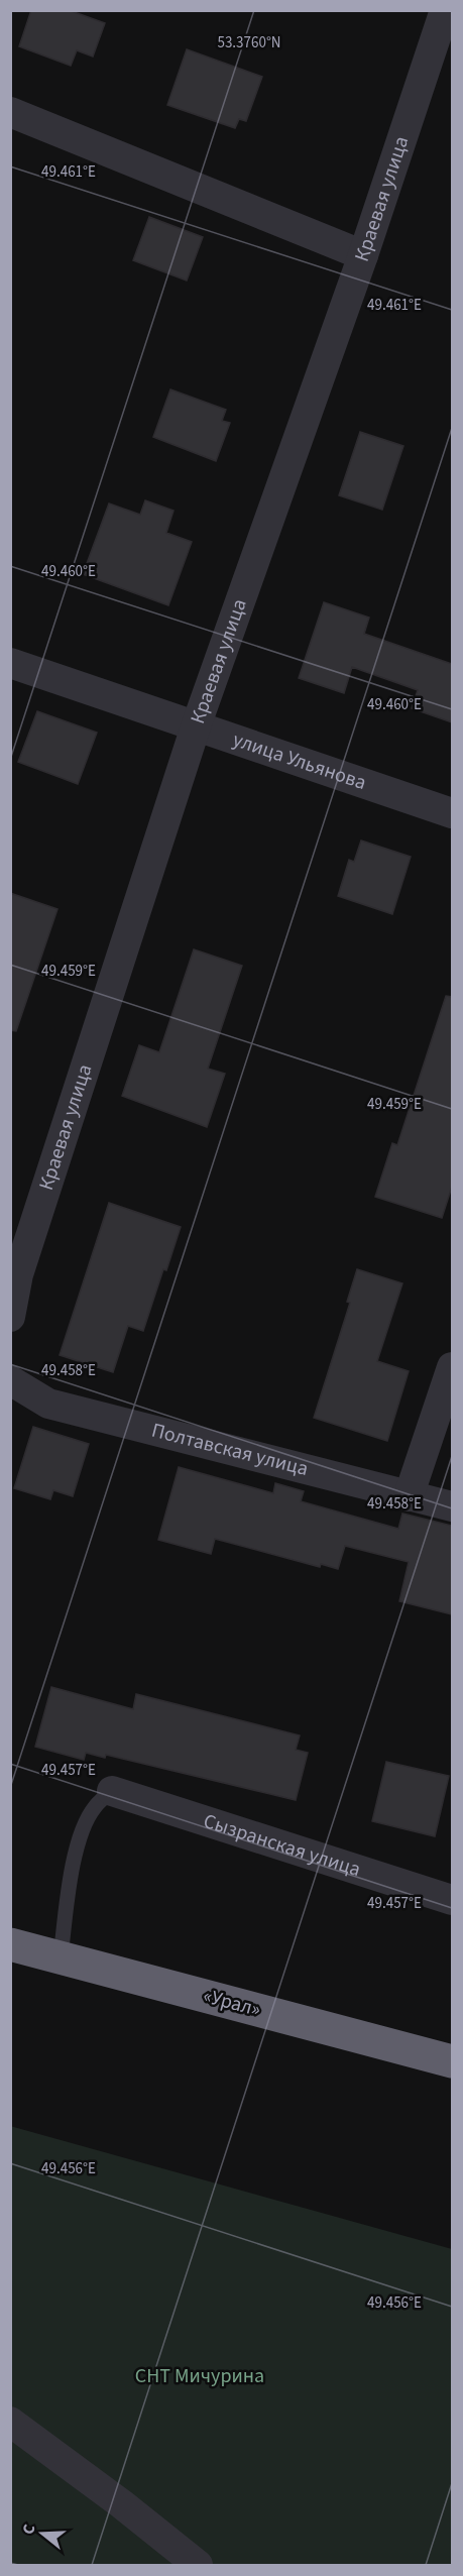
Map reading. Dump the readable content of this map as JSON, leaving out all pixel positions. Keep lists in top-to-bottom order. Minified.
{"streets":{"highway":["«Урал»"],"street":["Краевая улица","улица Ульянова","Полтавская улица","Сызранская улица"]},"crossings":[["Краевая улица","улица Ульянова"]],"parks":["СНТ Мичурина"],"north":"left","coordinates":["53.3760°N","49.461°E","49.460°E","49.459°E","49.458°E","49.457°E","49.456°E"]}
